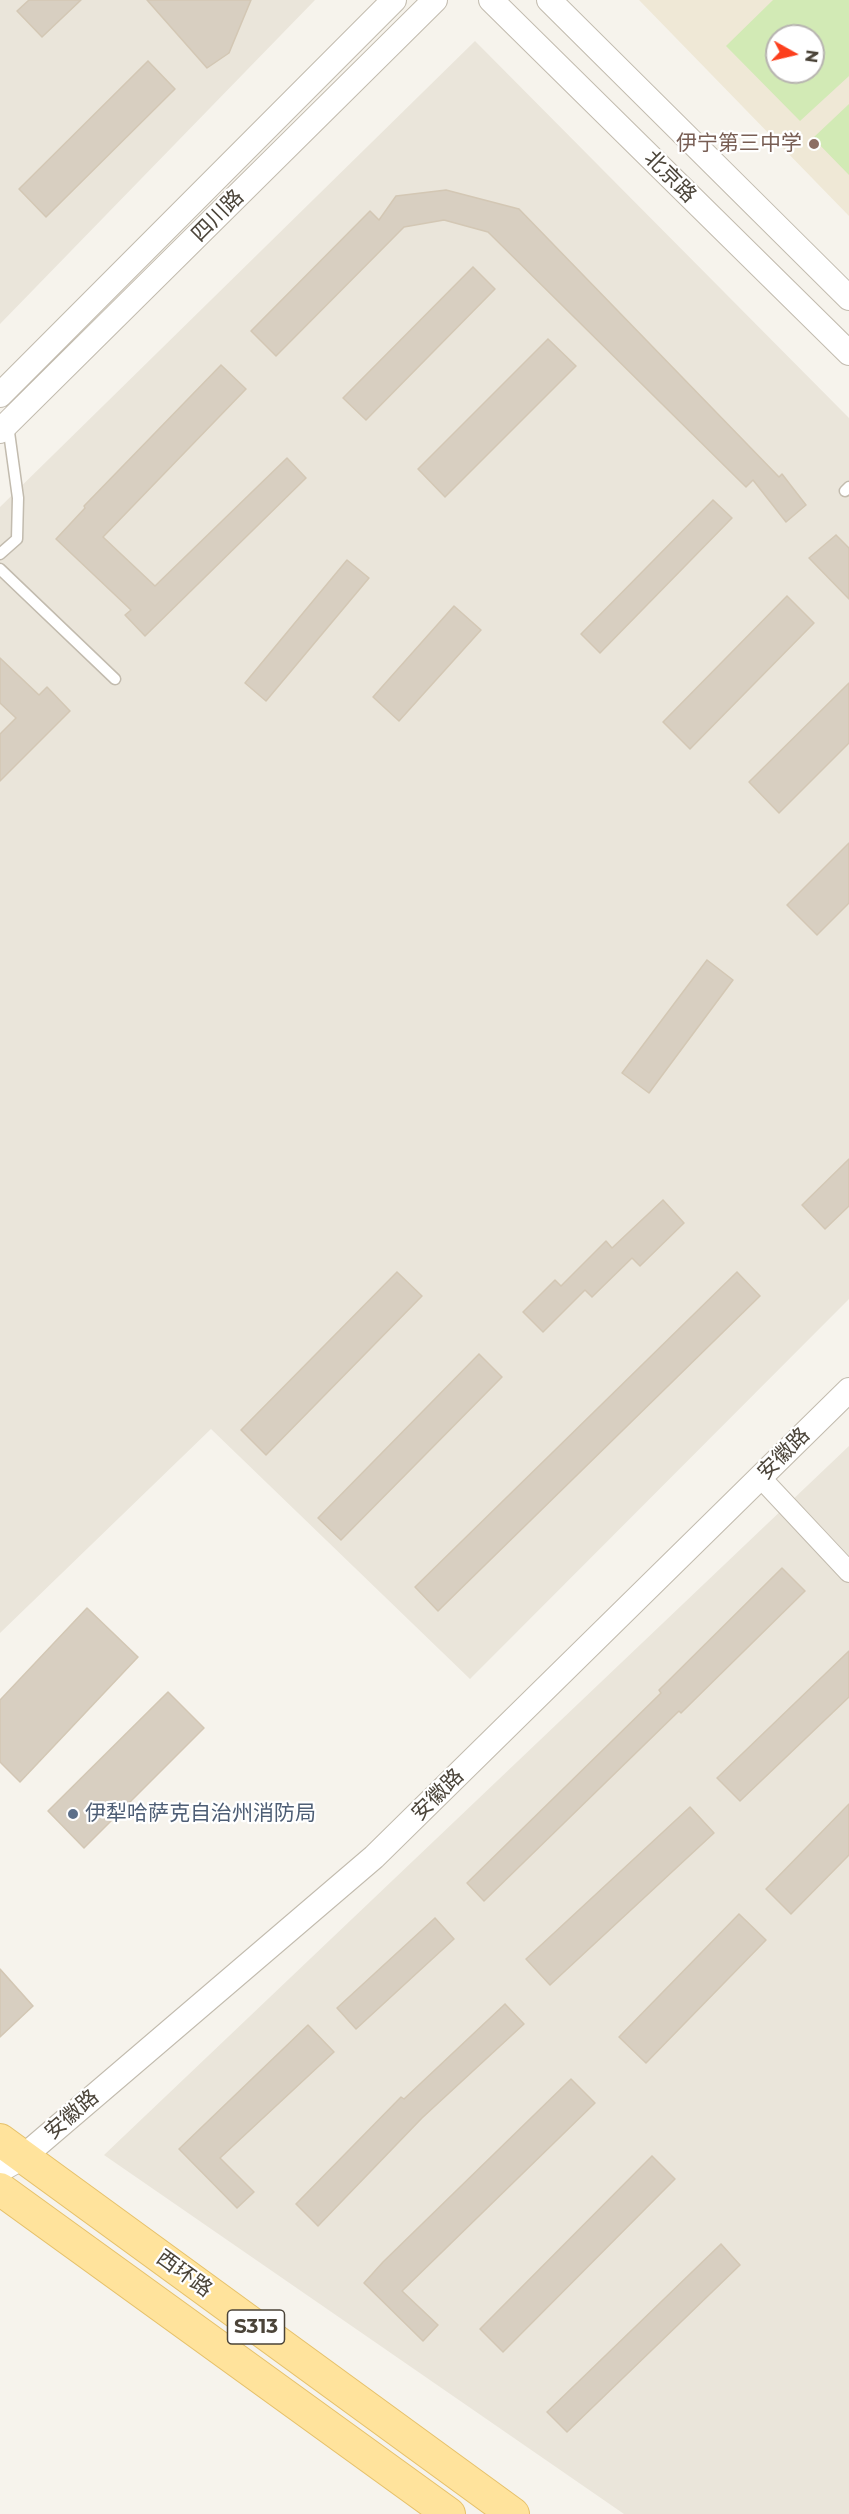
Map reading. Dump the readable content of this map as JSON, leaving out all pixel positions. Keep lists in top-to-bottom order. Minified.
{"streets":{"main road":["西环路","S313"],"street":["北京路","四川路","安徽路"]},"crossings":[["安徽路","西环路"]],"places":["伊宁第三中学","伊犁哈萨克自治州消防局"],"north":"right"}
